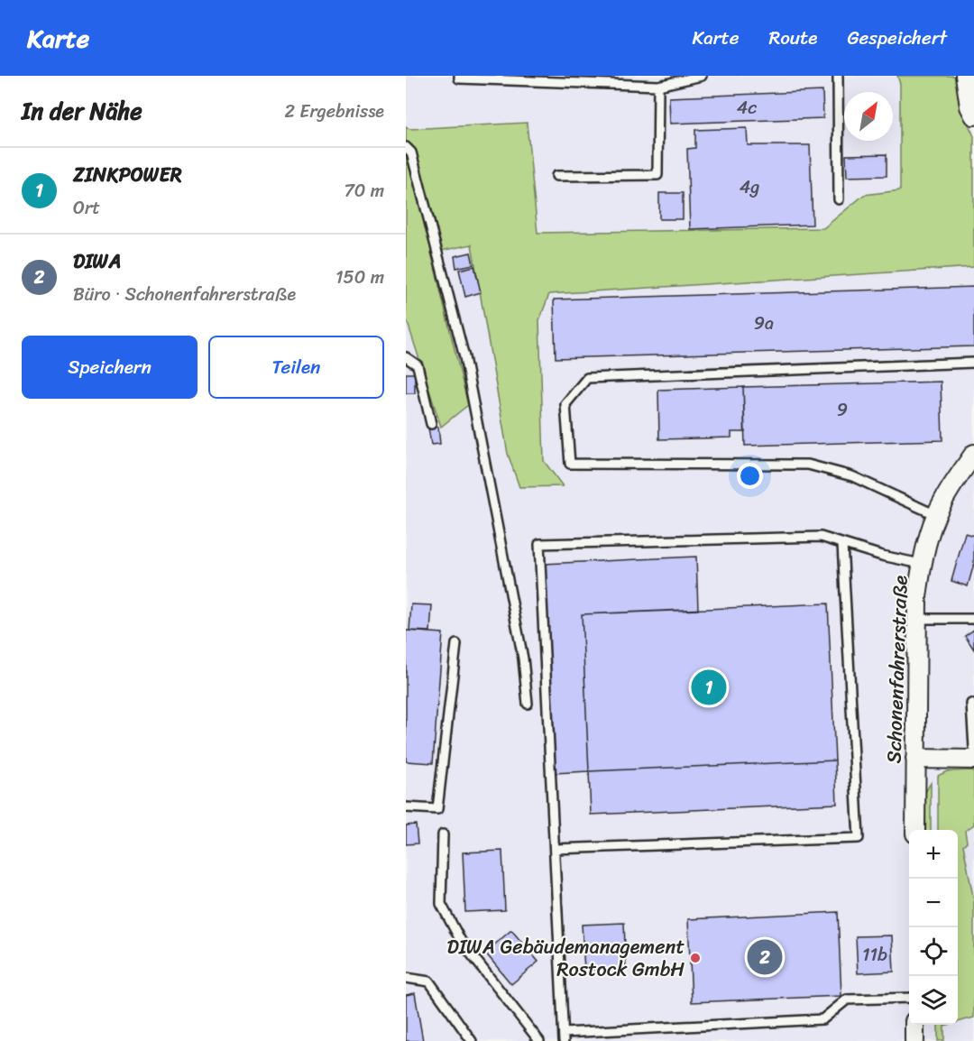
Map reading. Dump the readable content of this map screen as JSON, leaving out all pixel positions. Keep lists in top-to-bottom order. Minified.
{"streets":{"street":["Schonenfahrerstraße"]},"places":["DIWA Gebäudemanagement Rostock GmbH"],"house_numbers":["4c","4g","9a","9","11b"],"north":"top right","page":{"header":"Karte","nav":["Karte","Route","Gespeichert"],"heading":["In der Nähe","2 Ergebnisse"],"list":[{"mark":"1","name":"ZINKPOWER","note":"Ort","value":"70 m"},{"mark":"2","name":"DIWA","note":"Büro · Schonenfahrerstraße","value":"150 m"}],"buttons":["Speichern","Teilen"],"pins":["1","2"],"map_buttons":["+","−"]}}
